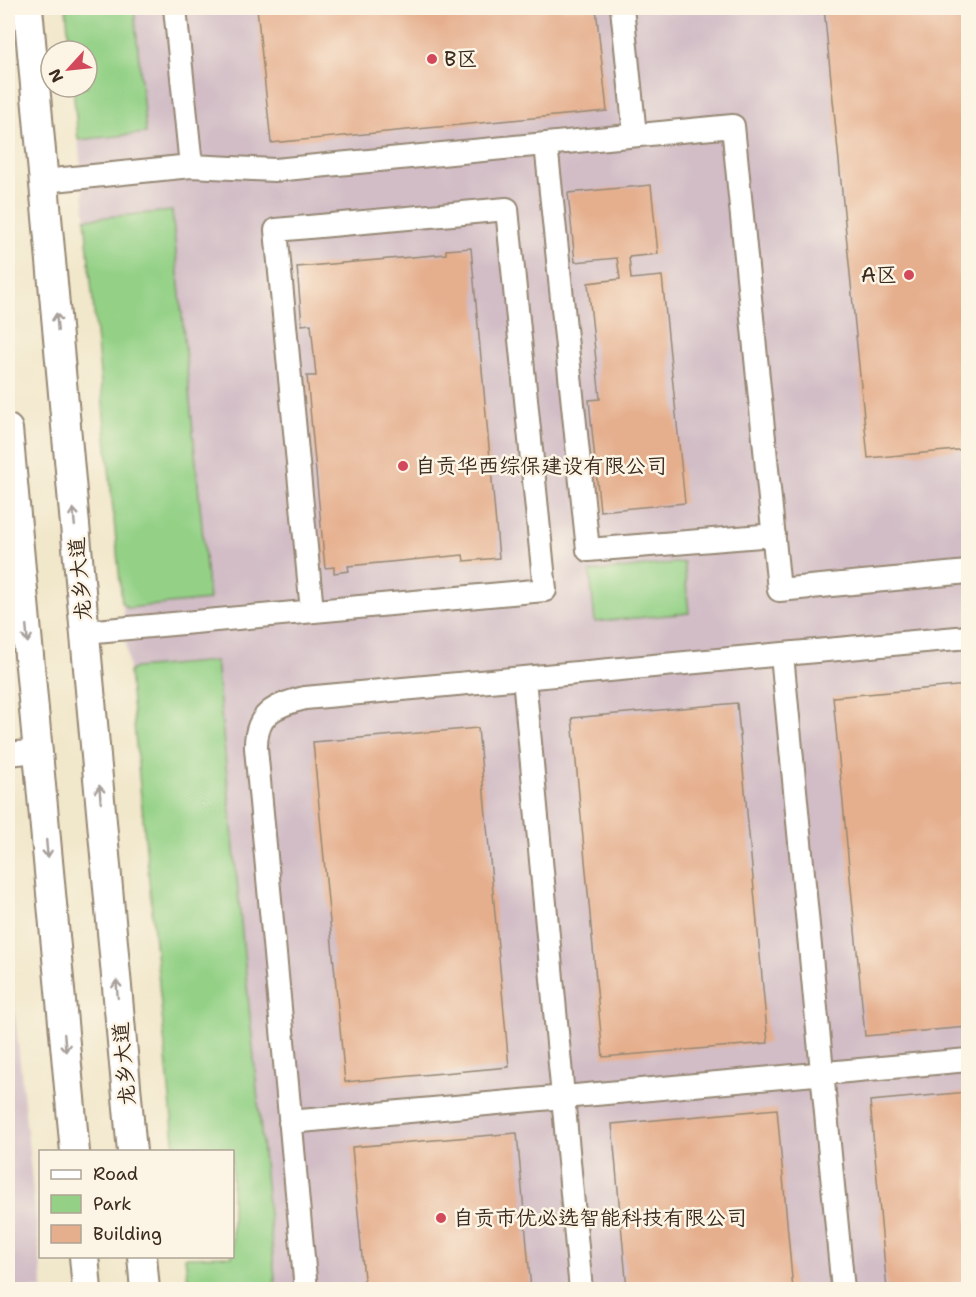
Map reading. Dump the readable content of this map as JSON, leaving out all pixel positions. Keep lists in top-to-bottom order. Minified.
{"streets":{"main road":["龙乡大道"]},"places":["B区","A区","自贡华西综保建设有限公司","自贡市优必选智能科技有限公司"],"legend":["Road","Park","Building"],"north":"bottom left"}
